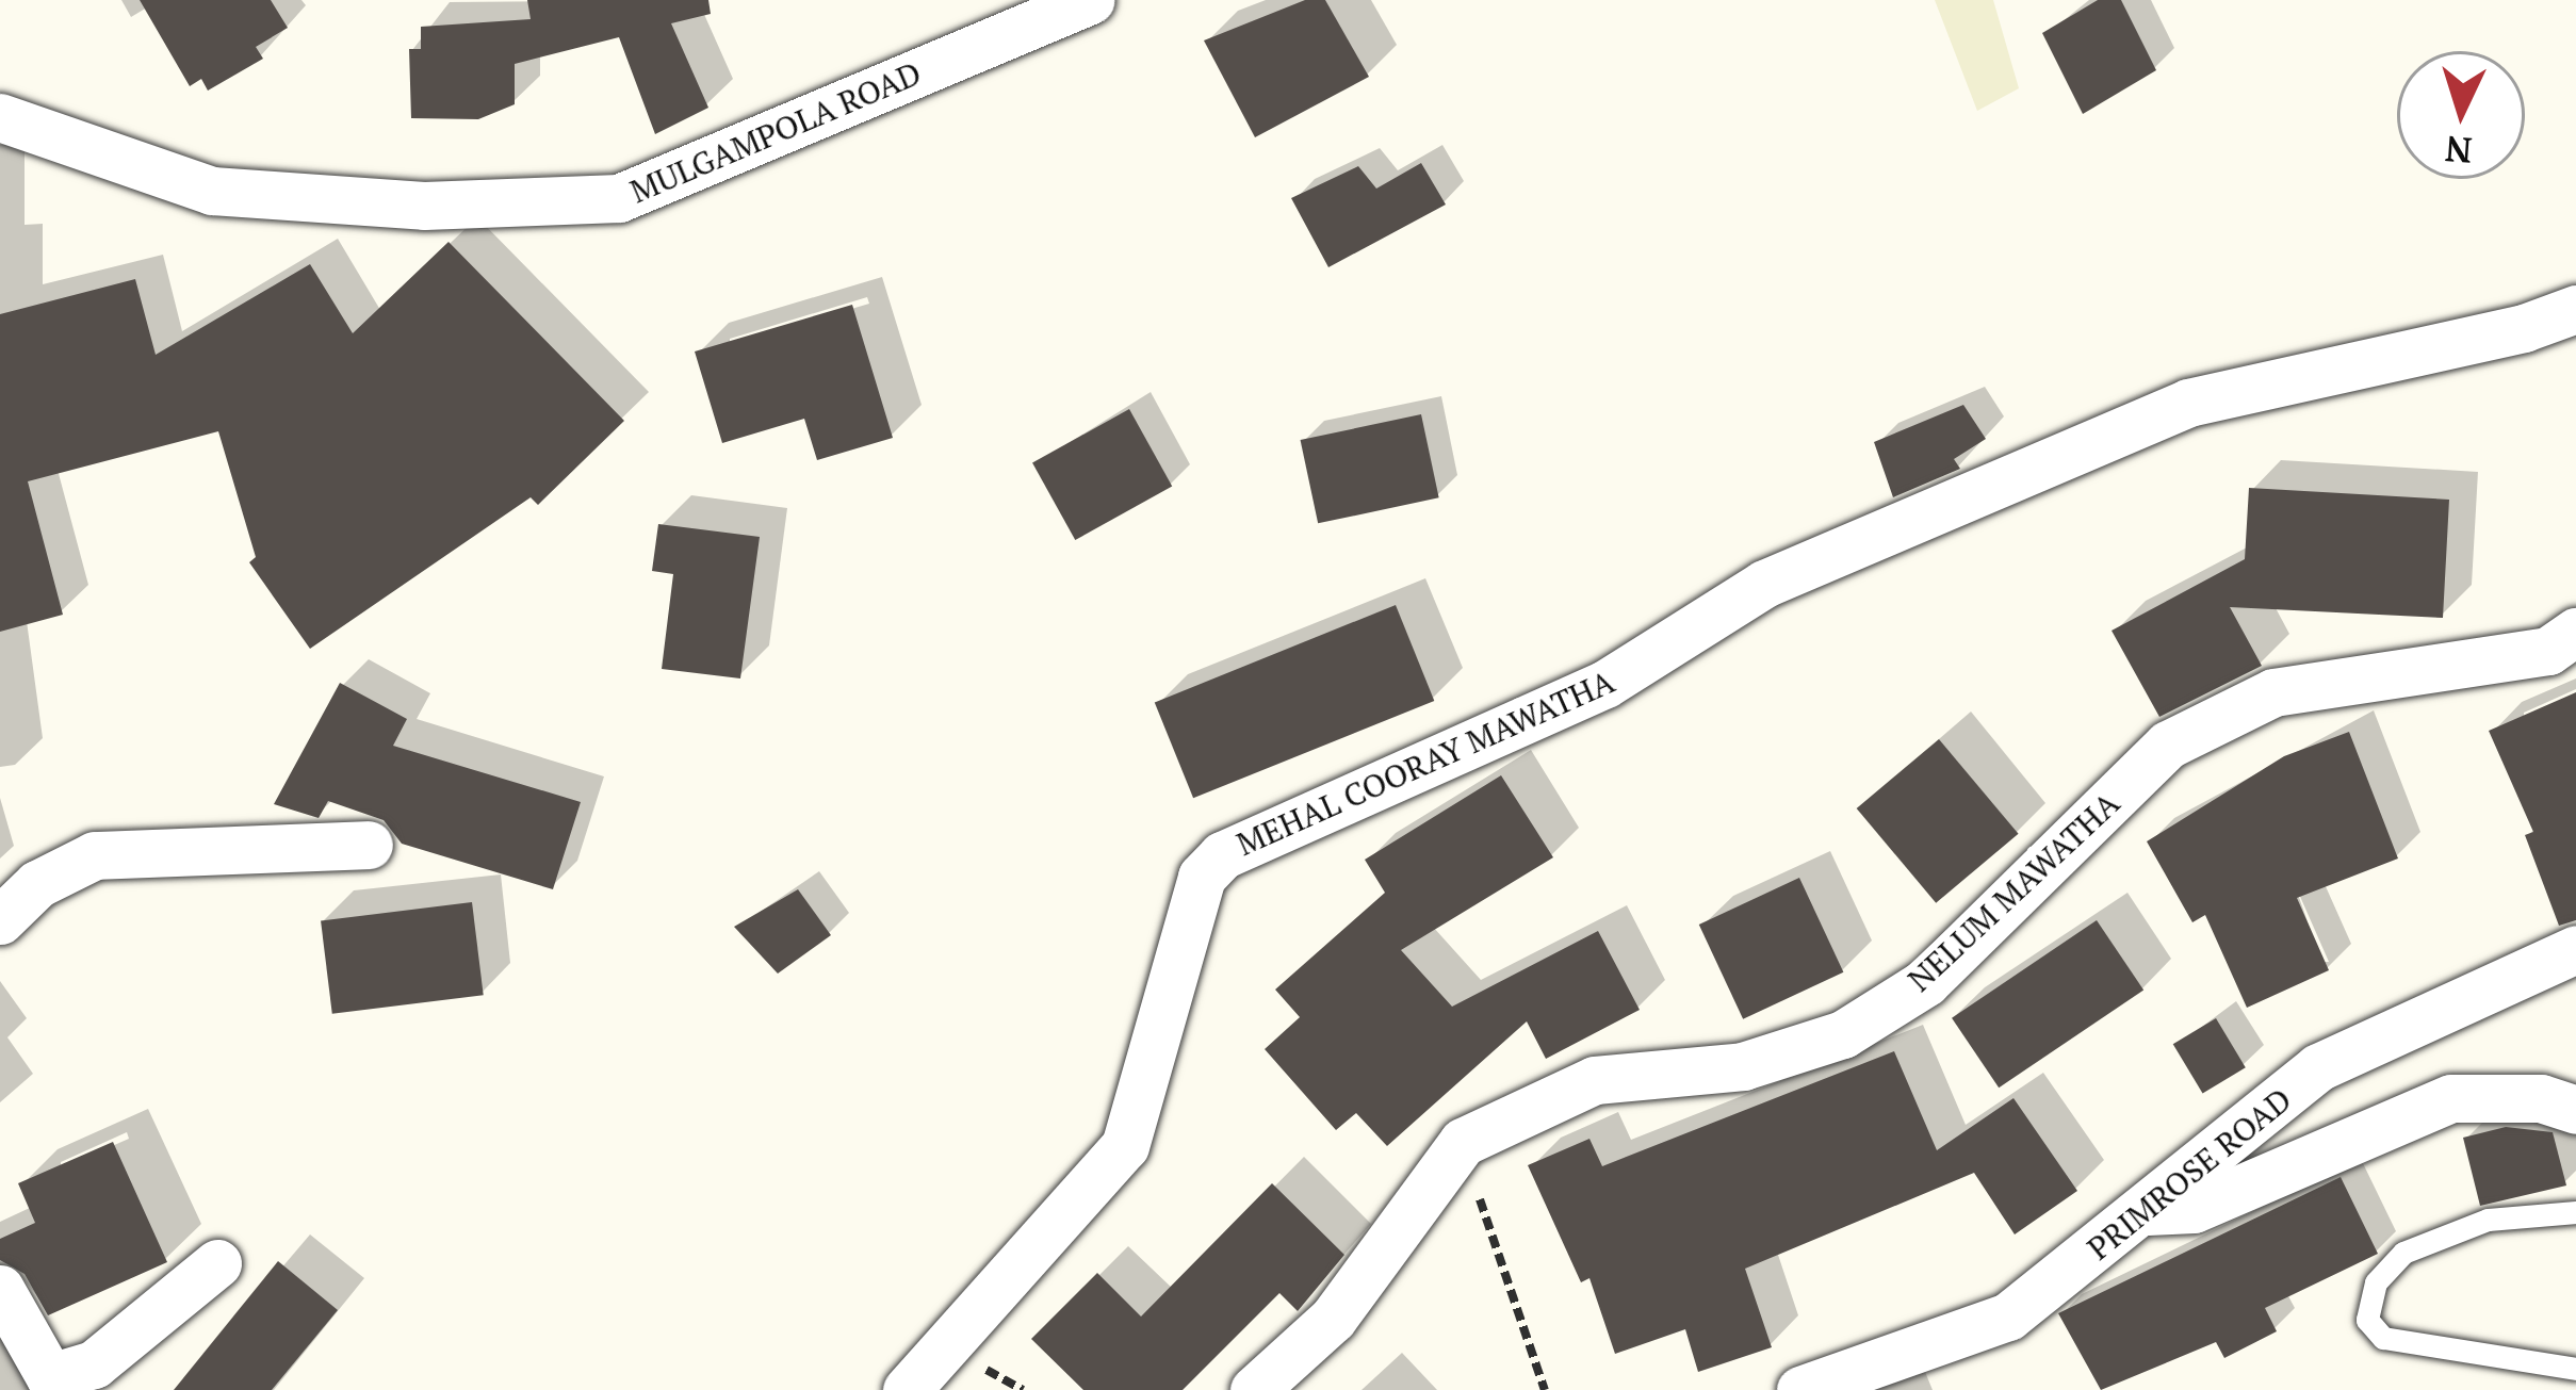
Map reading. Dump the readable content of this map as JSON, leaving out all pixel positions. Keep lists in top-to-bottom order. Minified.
{"streets":{"street":["MULGAMPOLA ROAD","MEHAL COORAY MAWATHA","NELUM MAWATHA","PRIMROSE ROAD"]},"north":"bottom"}
